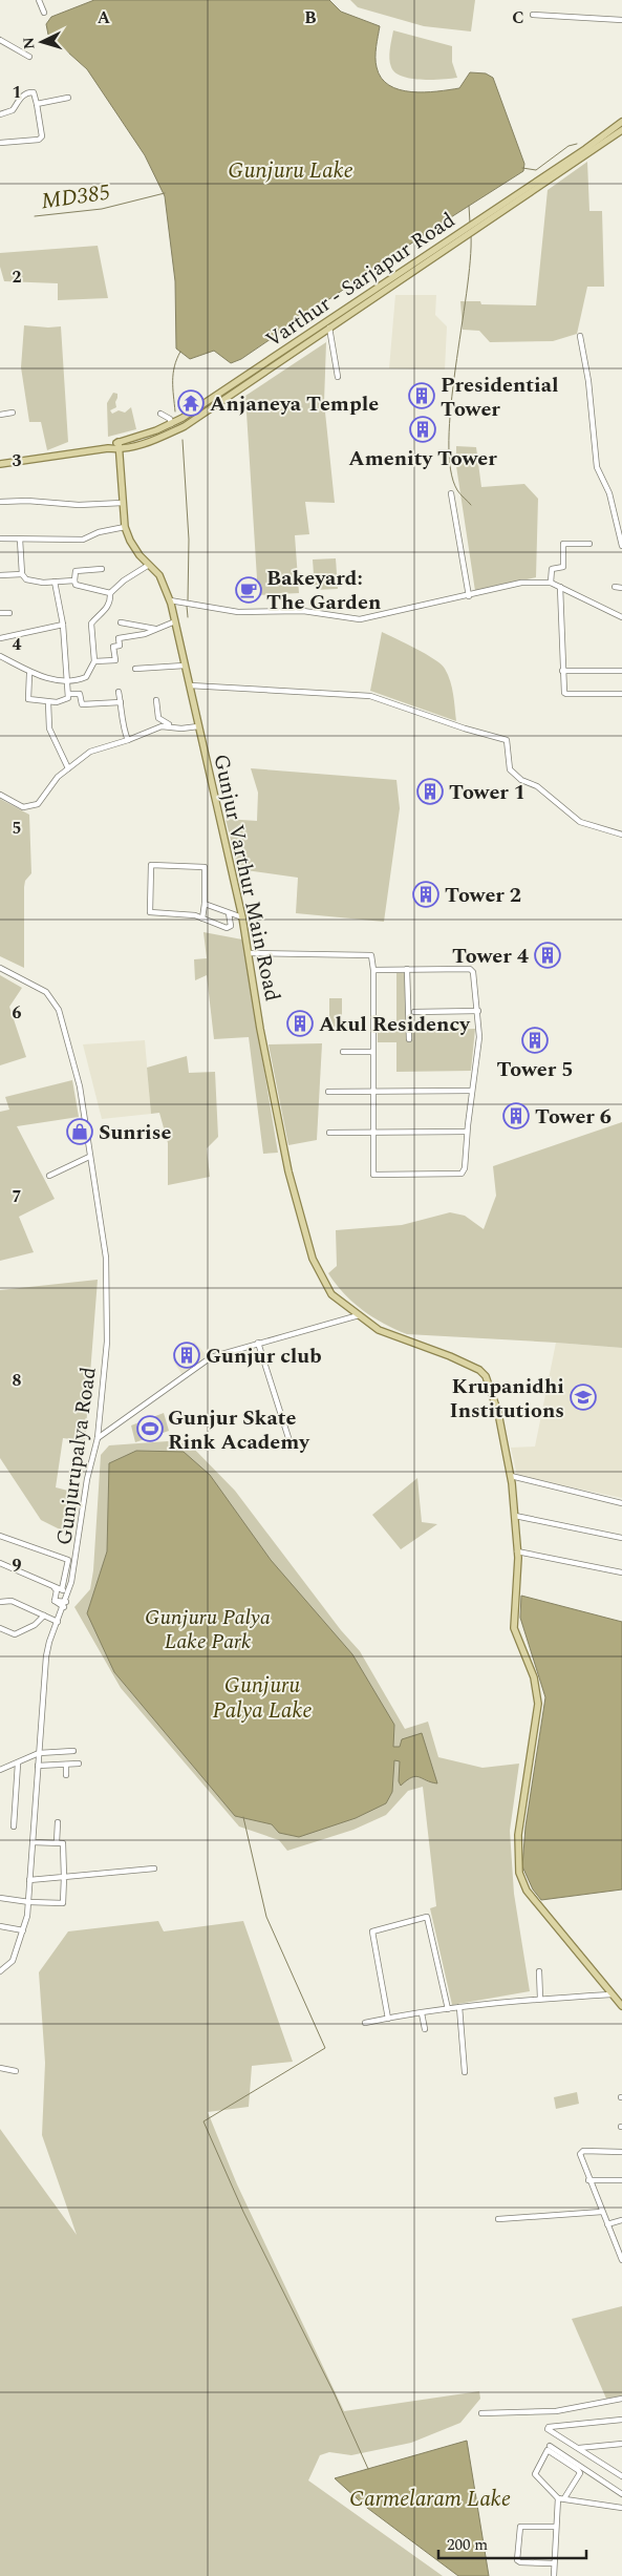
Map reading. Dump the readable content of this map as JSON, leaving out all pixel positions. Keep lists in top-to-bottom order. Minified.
{"streets":{"main road":["Varthur - Sarjapur Road","Gunjur Varthur Main Road"],"street":["Gunjurupalya Road"]},"crossings":[["Varthur - Sarjapur Road","Gunjur Varthur Main Road"]],"water":["Gunjuru Lake","MD385","Gunjuru Palya Lake","Carmelaram Lake"],"parks":["Gunjuru Palya Lake Park"],"places":{"building":["Presidential Tower","Amenity Tower","Tower 1","Tower 2","Tower 4","Akul Residency","Tower 5","Tower 6","Gunjur club"],"temple":["Anjaneya Temple"],"cafe":["Bakeyard: The Garden"],"shop":["Sunrise"],"school or university":["Krupanidhi Institutions"],"sports":["Gunjur Skate Rink Academy"]},"scale_bar":"200 m","north":"left","grid":{"columns":["A","B","C"],"rows":["1","2","3","4","5","6","7","8","9"]}}
